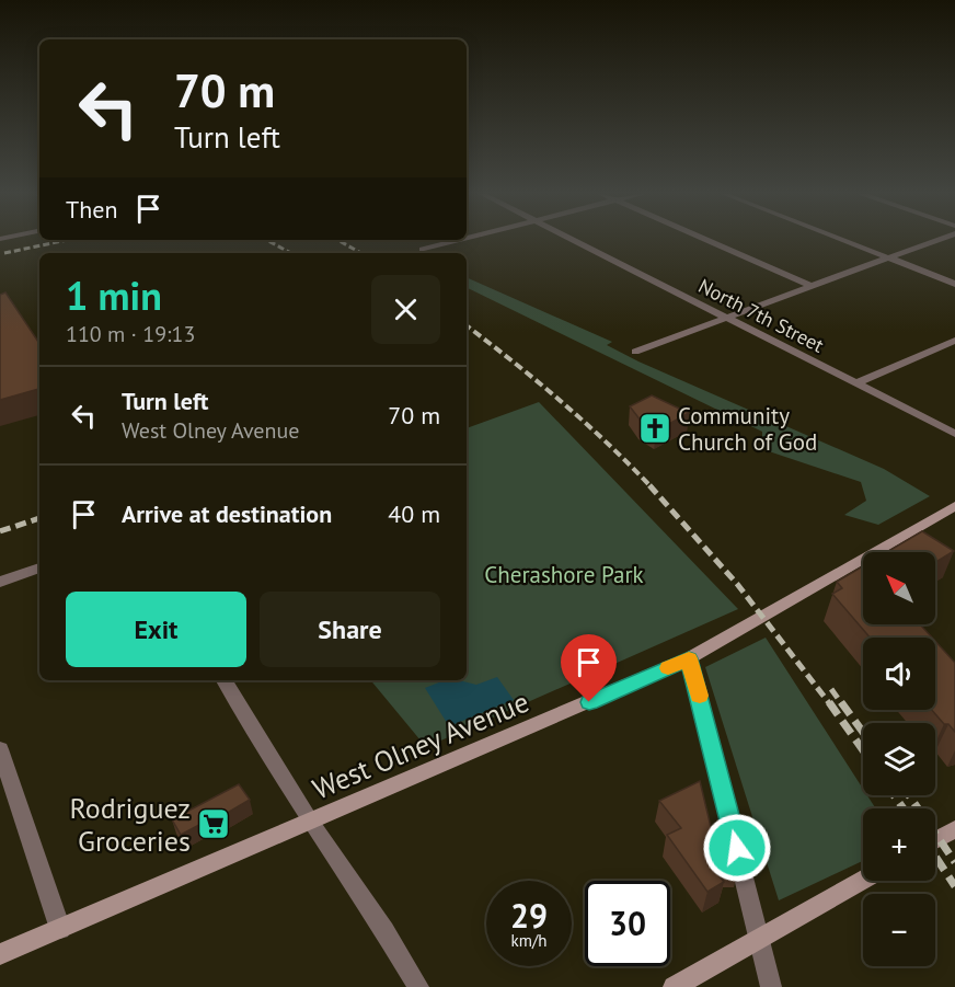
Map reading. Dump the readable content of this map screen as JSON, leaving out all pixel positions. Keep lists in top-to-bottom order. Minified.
{"streets":{"street":["North 7th Street","West Olney Avenue"]},"parks":["Cherashore Park"],"places":{"church":["Community Church of God"],"supermarket":["Rodriguez Groceries"]},"north":"top left","page":{"turn":["70 m","Turn left"],"then":"Then","heading":["1 min","110 m · 19:13"],"list":[{"name":"Turn left","note":"West Olney Avenue","value":"70 m"},{"name":"Arrive at destination","value":"40 m"}],"map_buttons":["+","−"],"buttons":["Exit","Share"],"speed":"29 km/h","limit":"30"}}
